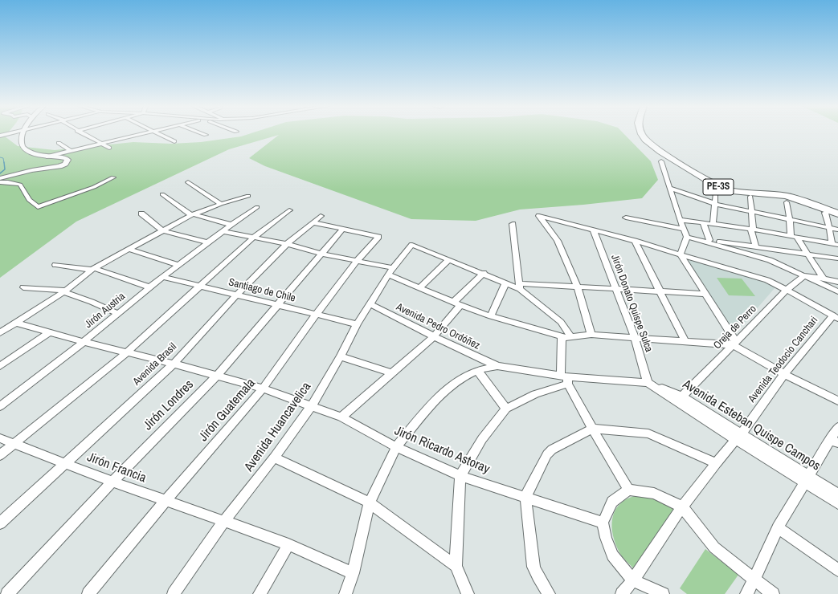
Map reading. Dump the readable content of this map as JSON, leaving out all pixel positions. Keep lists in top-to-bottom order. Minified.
{"streets":{"highway":["PE-3S"],"street":["Santiago de Chile","Jirón Donato Quispe Sulca","Jirón Austria","Avenida Pedro Ordóñez","Oreja de Perro","Avenida Teodocio Canchari","Avenida Brasil","Jirón Londres","Jirón Guatemala","Avenida Esteban Quispe Campos","Avenida Huancavelica","Jirón Ricardo Astoray","Jirón Francia"]},"crossings":[["Santiago de Chile","Jirón Austria"],["Santiago de Chile","Avenida Brasil"],["Santiago de Chile","Jirón Londres"],["Santiago de Chile","Jirón Guatemala"],["Santiago de Chile","Avenida Huancavelica"],["Jirón Donato Quispe Sulca","Avenida Esteban Quispe Campos"],["Jirón Austria","Jirón Ricardo Astoray"],["Avenida Pedro Ordóñez","Avenida Huancavelica"],["Oreja de Perro","Avenida Esteban Quispe Campos"],["Avenida Teodocio Canchari","Avenida Esteban Quispe Campos"],["Avenida Brasil","Jirón Ricardo Astoray"],["Avenida Brasil","Jirón Francia"],["Jirón Londres","Jirón Guatemala"],["Jirón Londres","Jirón Ricardo Astoray"],["Jirón Londres","Jirón Francia"],["Jirón Guatemala","Jirón Ricardo Astoray"],["Jirón Guatemala","Jirón Francia"],["Avenida Huancavelica","Jirón Ricardo Astoray"],["Avenida Huancavelica","Jirón Francia"]]}
